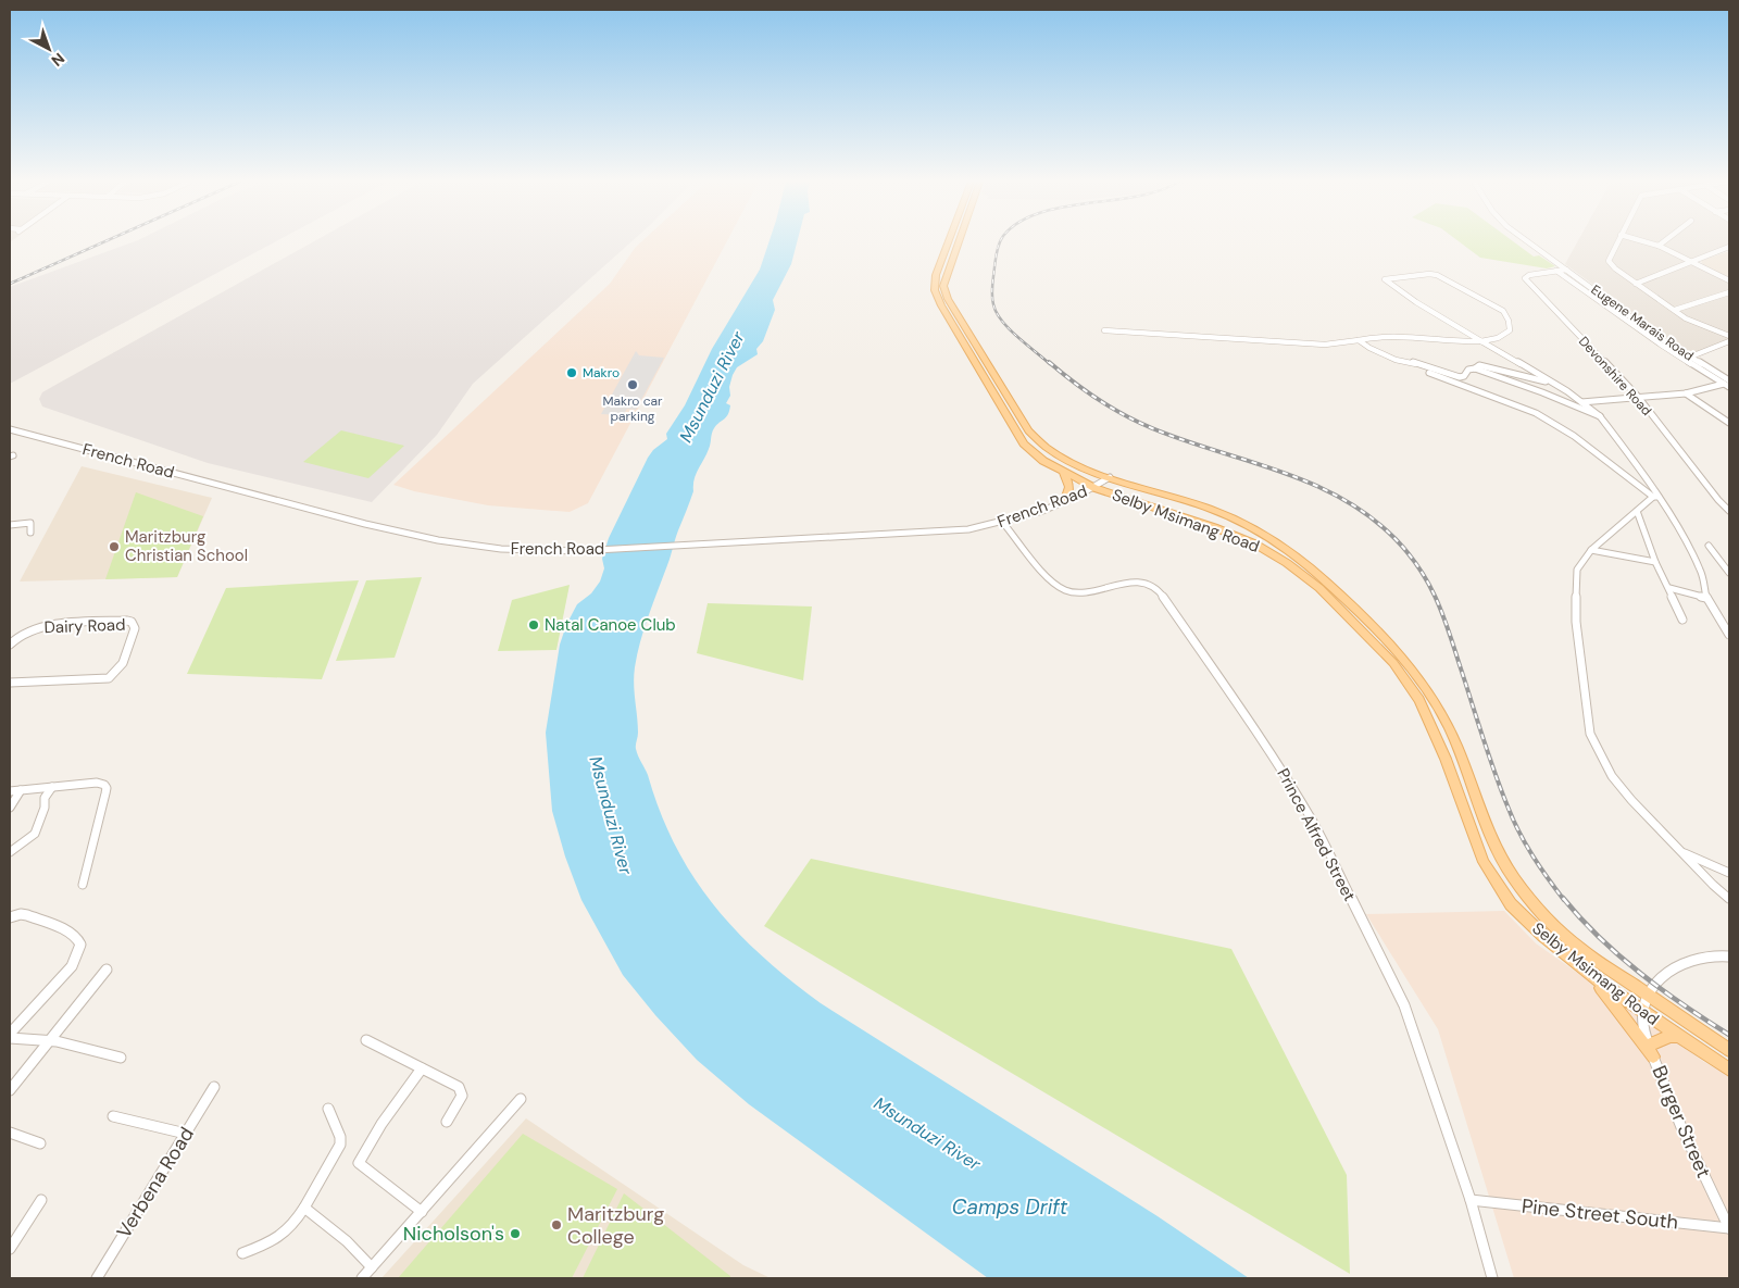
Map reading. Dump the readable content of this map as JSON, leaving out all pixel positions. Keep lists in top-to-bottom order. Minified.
{"streets":{"main road":["Selby Msimang Road"],"street":["Eugene Marais Road","Devonshire Road","French Road","Dairy Road","Prince Alfred Street","Burger Street","Verbena Road","Pine Street South"]},"crossings":[["Eugene Marais Road","Devonshire Road"],["French Road","Selby Msimang Road"],["French Road","Prince Alfred Street"],["Selby Msimang Road","Burger Street"],["Prince Alfred Street","Pine Street South"],["Burger Street","Pine Street South"]],"water":["Msunduzi River","Camps Drift"],"places":["Makro","Makro car parking","Maritzburg Christian School","Natal Canoe Club","Maritzburg College","Nicholson's"],"north":"bottom right"}
